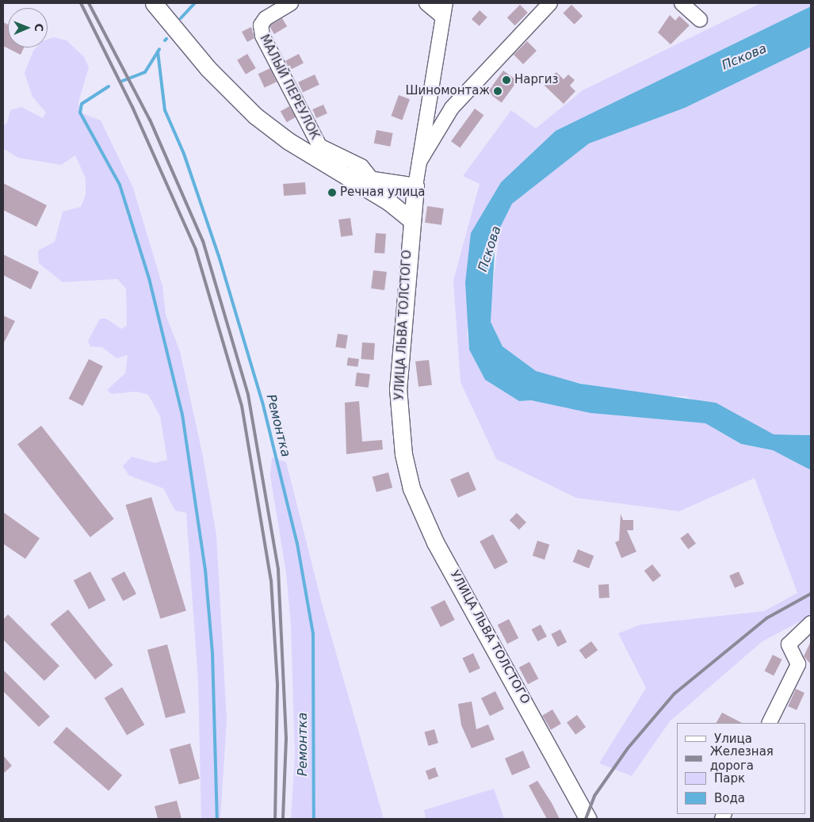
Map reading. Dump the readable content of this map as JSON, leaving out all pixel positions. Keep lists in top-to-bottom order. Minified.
{"streets":{"main road":["УЛИЦА ЛЬВА ТОЛСТОГО"],"street":["МАЛЫЙ ПЕРЕУЛОК"]},"water":["Пскова","Ремонтка"],"places":["Наргиз","Шиномонтаж","Речная улица"],"legend":["Улица","Железная дорога","Парк","Вода"],"north":"right"}
